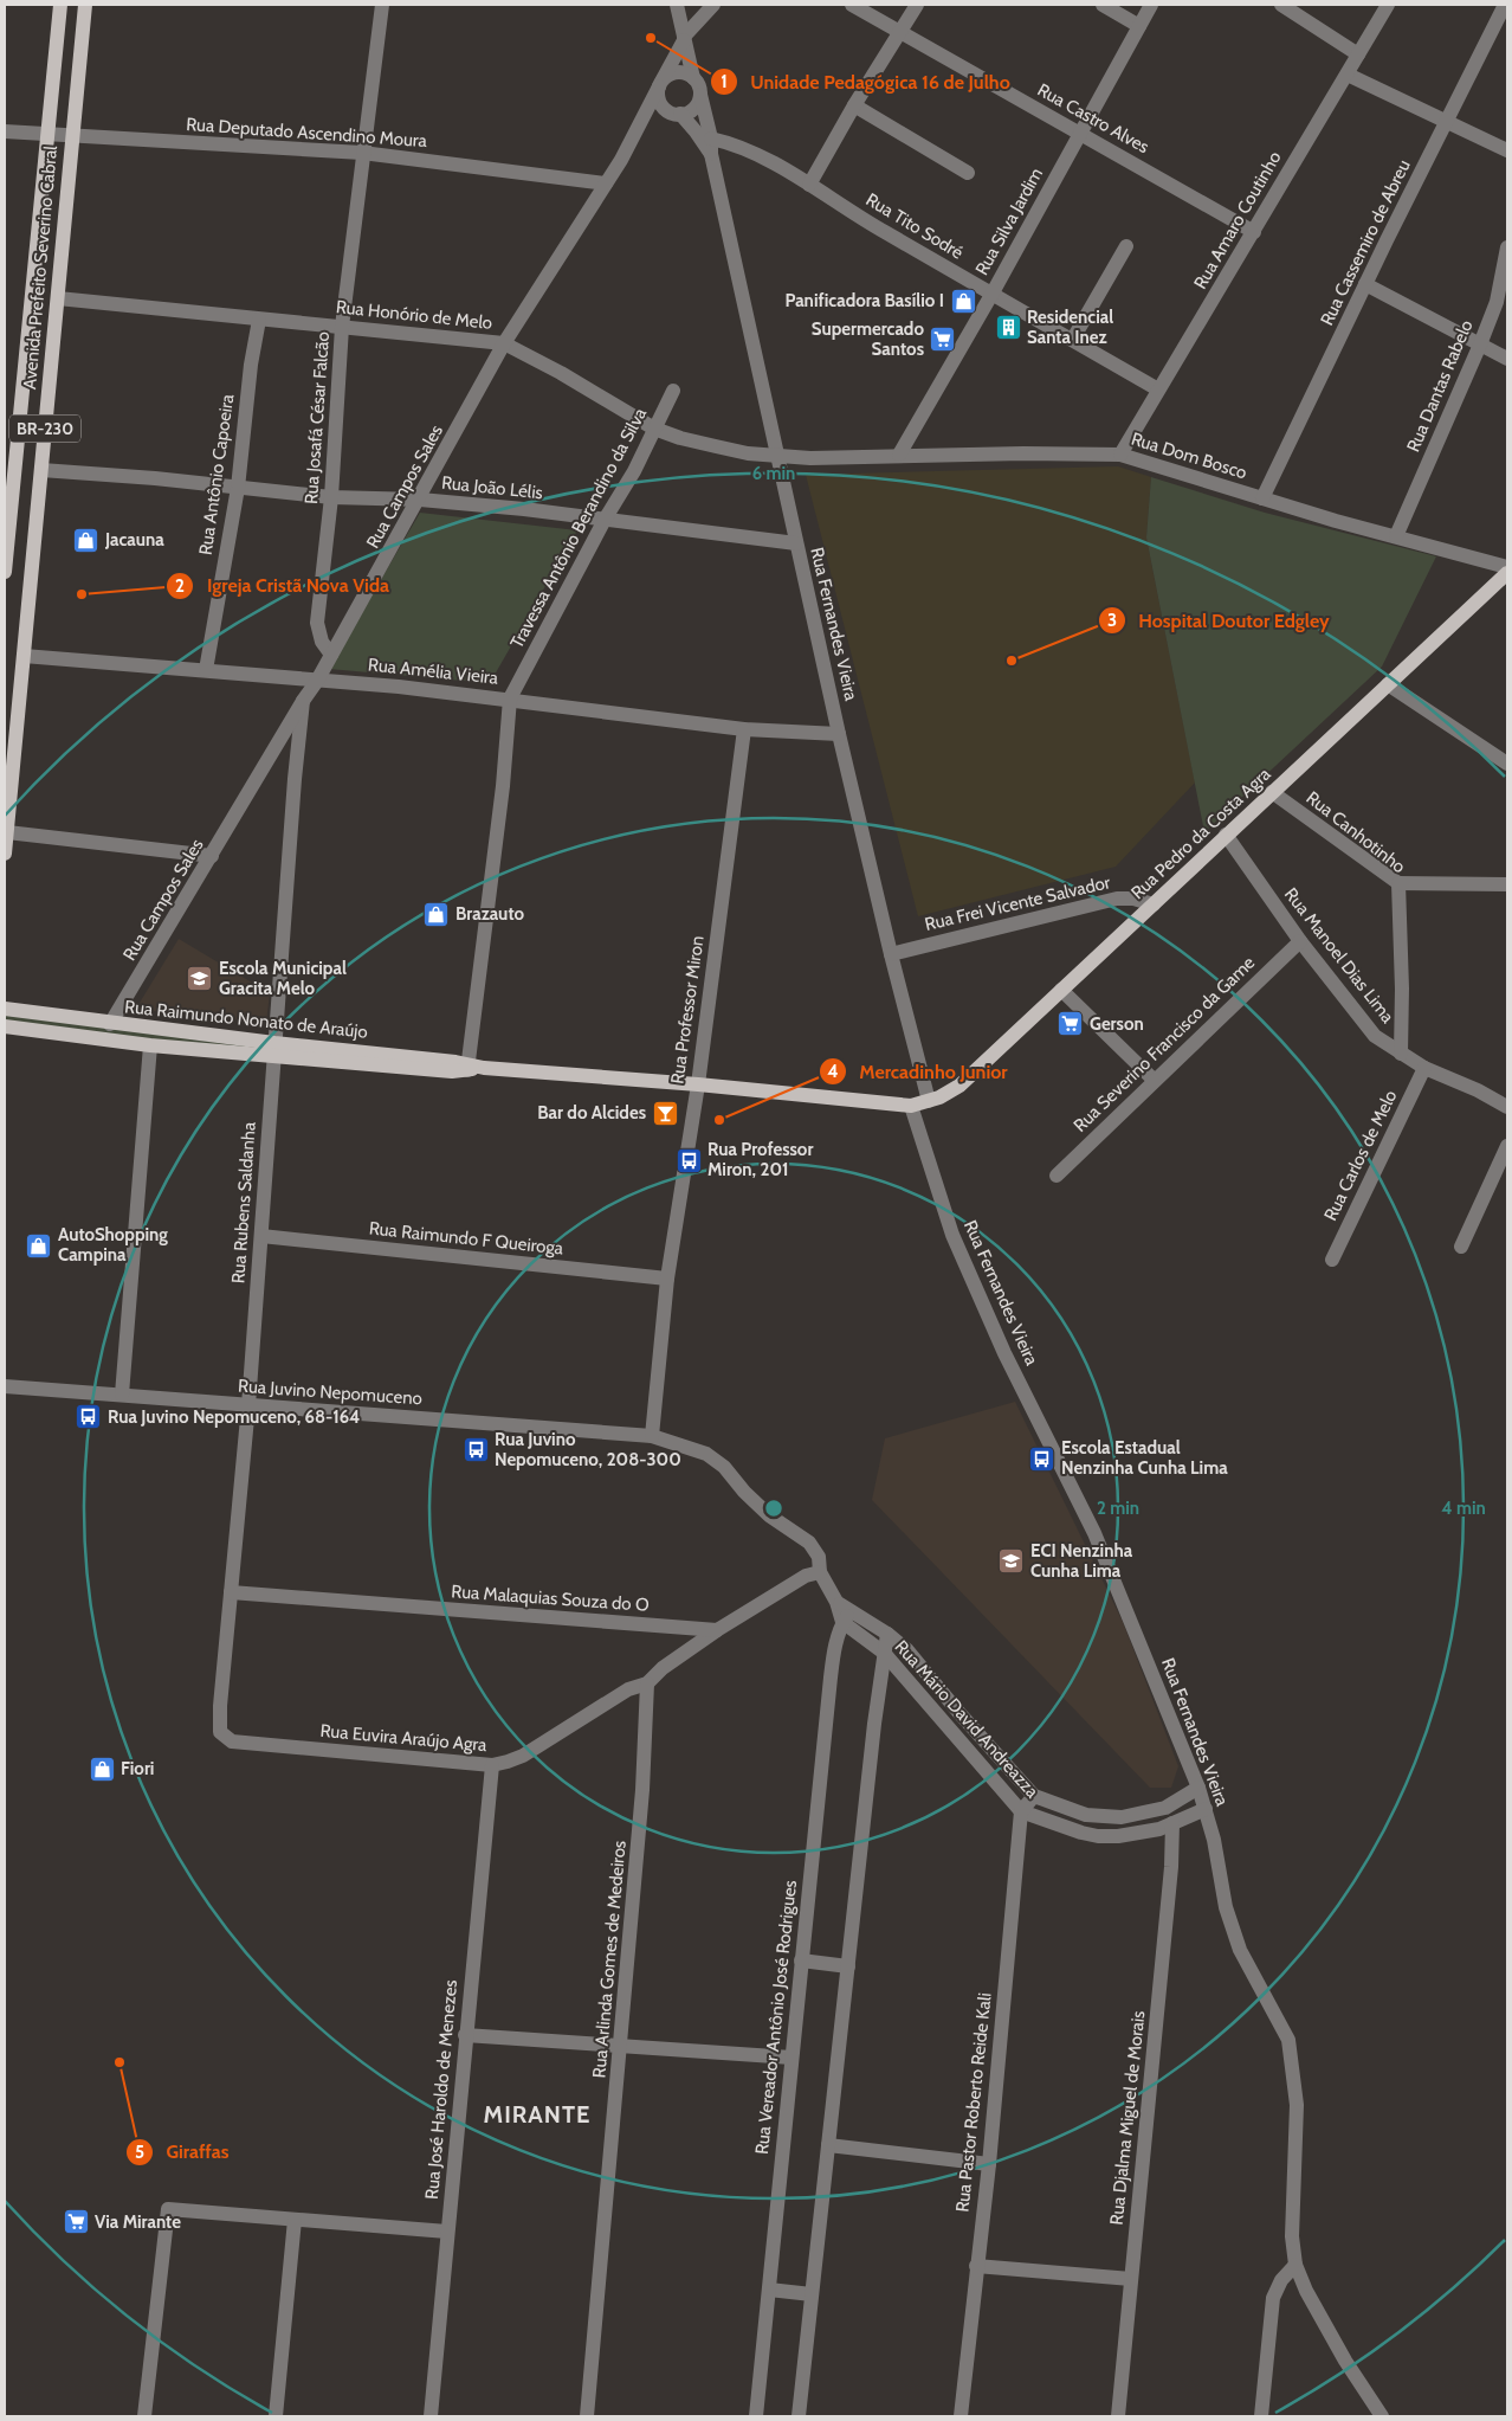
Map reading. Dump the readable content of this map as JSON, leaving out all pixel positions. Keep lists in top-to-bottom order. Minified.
{"streets":{"main road":["Avenida Prefeito Severino Cabral","BR-230","Rua Pedro da Costa Agra","Rua Raimundo Nonato de Araújo"],"street":["Rua Castro Alves","Rua Deputado Ascendino Moura","Rua Amaro Coutinho","Rua Silva Jardim","Rua Tito Sodré","Rua Cassemiro de Abreu","Rua Honório de Melo","Rua Dantas Rabelo","Rua Josafá César Falcão","Rua Dom Bosco","Rua Antônio Capoeira","Rua Campos Sales","Rua João Lélis","Travessa Antônio Berandino da Silva","Rua Fernandes Vieira","Rua Amélia Vieira","Rua Canhotinho","Rua Frei Vicente Salvador","Rua Manoel Dias Lima","Rua Professor Miron","Rua Severino Francisco da Game","Rua Carlos de Melo","Rua Rubens Saldanha","Rua Raimundo F Queiroga","Rua Juvino Nepomuceno","Rua Malaquias Souza do O","Rua Mário David Andreazza","Rua Euvira Araújo Agra","Rua Arlinda Gomes de Medeiros","Rua Vereador Antônio José Rodrigues","Rua José Haroldo de Menezes","Rua Pastor Roberto Reide Kali","Rua Djalma Miguel de Morais"]},"crossings":[["Rua Castro Alves","Rua Amaro Coutinho"],["Rua Castro Alves","Rua Silva Jardim"],["Rua Deputado Ascendino Moura","Avenida Prefeito Severino Cabral"],["Rua Deputado Ascendino Moura","Rua Josafá César Falcão"],["Rua Deputado Ascendino Moura","Rua Campos Sales"],["Rua Amaro Coutinho","Rua Tito Sodré"],["Rua Amaro Coutinho","Rua Dom Bosco"],["Rua Silva Jardim","Rua Tito Sodré"],["Rua Silva Jardim","Rua Dom Bosco"],["Rua Tito Sodré","Rua Fernandes Vieira"],["Rua Cassemiro de Abreu","Rua Dom Bosco"],["Avenida Prefeito Severino Cabral","Rua Honório de Melo"],["Avenida Prefeito Severino Cabral","Rua João Lélis"],["Avenida Prefeito Severino Cabral","Rua Amélia Vieira"],["Rua Honório de Melo","Rua Josafá César Falcão"],["Rua Honório de Melo","Rua Dom Bosco"],["Rua Honório de Melo","Rua Antônio Capoeira"],["Rua Honório de Melo","Rua Campos Sales"],["Rua Honório de Melo","Travessa Antônio Berandino da Silva"],["Rua Honório de Melo","Rua Fernandes Vieira"],["Rua Dantas Rabelo","Rua Dom Bosco"],["Rua Josafá César Falcão","Rua Campos Sales"],["Rua Josafá César Falcão","Rua João Lélis"],["Rua Dom Bosco","Rua Fernandes Vieira"],["Rua Dom Bosco","Rua Pedro da Costa Agra"],["Rua Antônio Capoeira","Rua João Lélis"],["Rua Antônio Capoeira","Rua Amélia Vieira"],["Rua Campos Sales","Rua João Lélis"],["Rua Campos Sales","Rua Fernandes Vieira"],["Rua Campos Sales","Rua Amélia Vieira"],["Rua Campos Sales","Rua Raimundo Nonato de Araújo"],["Rua Campos Sales","Rua Rubens Saldanha"],["Rua João Lélis","Travessa Antônio Berandino da Silva"],["Rua João Lélis","Rua Fernandes Vieira"],["Travessa Antônio Berandino da Silva","Rua Amélia Vieira"],["Travessa Antônio Berandino da Silva","Rua Raimundo Nonato de Araújo"],["Rua Fernandes Vieira","Rua Amélia Vieira"],["Rua Fernandes Vieira","Rua Pedro da Costa Agra"],["Rua Fernandes Vieira","Rua Frei Vicente Salvador"],["Rua Fernandes Vieira","Rua Raimundo Nonato de Araújo"],["Rua Fernandes Vieira","Rua Mário David Andreazza"],["Rua Amélia Vieira","Rua Professor Miron"],["Rua Canhotinho","Rua Pedro da Costa Agra"],["Rua Canhotinho","Rua Manoel Dias Lima"],["Rua Pedro da Costa Agra","Rua Frei Vicente Salvador"],["Rua Pedro da Costa Agra","Rua Manoel Dias Lima"],["Rua Pedro da Costa Agra","Rua Raimundo Nonato de Araújo"],["Rua Manoel Dias Lima","Rua Severino Francisco da Game"],["Rua Manoel Dias Lima","Rua Carlos de Melo"],["Rua Professor Miron","Rua Raimundo Nonato de Araújo"],["Rua Professor Miron","Rua Raimundo F Queiroga"],["Rua Professor Miron","Rua Juvino Nepomuceno"],["Rua Raimundo Nonato de Araújo","Rua Rubens Saldanha"],["Rua Rubens Saldanha","Rua Raimundo F Queiroga"],["Rua Rubens Saldanha","Rua Juvino Nepomuceno"],["Rua Rubens Saldanha","Rua Malaquias Souza do O"],["Rua Rubens Saldanha","Rua Euvira Araújo Agra"],["Rua Malaquias Souza do O","Rua Euvira Araújo Agra"],["Rua Mário David Andreazza","Rua Vereador Antônio José Rodrigues"],["Rua Mário David Andreazza","Rua Pastor Roberto Reide Kali"],["Rua Mário David Andreazza","Rua Djalma Miguel de Morais"],["Rua Euvira Araújo Agra","Rua Arlinda Gomes de Medeiros"],["Rua Euvira Araújo Agra","Rua José Haroldo de Menezes"]],"districts":["MIRANTE"],"places":{"other":["Unidade Pedagógica 16 de Julho","Igreja Cristã Nova Vida","Hospital Doutor Edgley","Mercadinho Junior","Giraffas"],"shop":["Panificadora Basílio I","Jacauna","Brazauto","AutoShopping Campina","Fiori"],"building":["Residencial Santa Inez"],"supermarket":["Supermercado Santos","Gerson","Via Mirante"],"school or university":["Escola Municipal Gracita Melo","ECI Nenzinha Cunha Lima"],"bar":["Bar do Alcides"],"bus stop":["Rua Professor Miron, 201","Rua Juvino Nepomuceno, 68-164","Rua Juvino Nepomuceno, 208-300","Escola Estadual Nenzinha Cunha Lima"]},"rings":["6 min","2 min","4 min"]}
